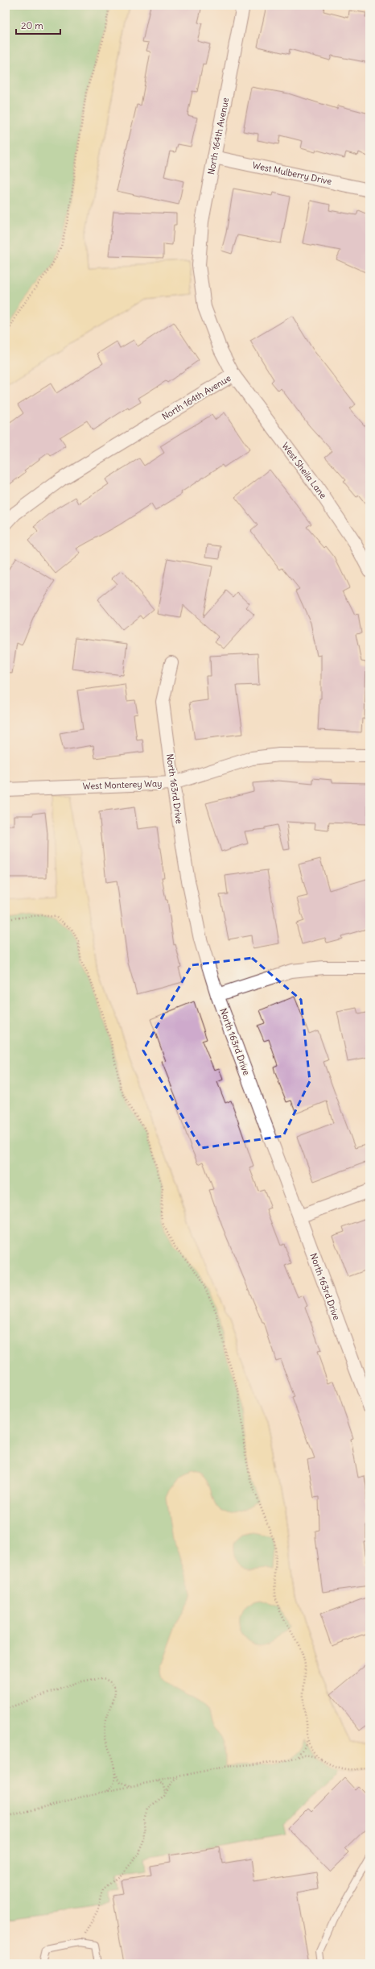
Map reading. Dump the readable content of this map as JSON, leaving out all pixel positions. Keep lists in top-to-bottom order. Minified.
{"streets":{"street":["North 164th Avenue","West Mulberry Drive","West Sheila Lane","West Monterey Way","North 163rd Drive"]},"crossings":[["North 164th Avenue","West Mulberry Drive"],["North 164th Avenue","West Sheila Lane"],["West Monterey Way","North 163rd Drive"]],"scale_bar":"20 m"}
